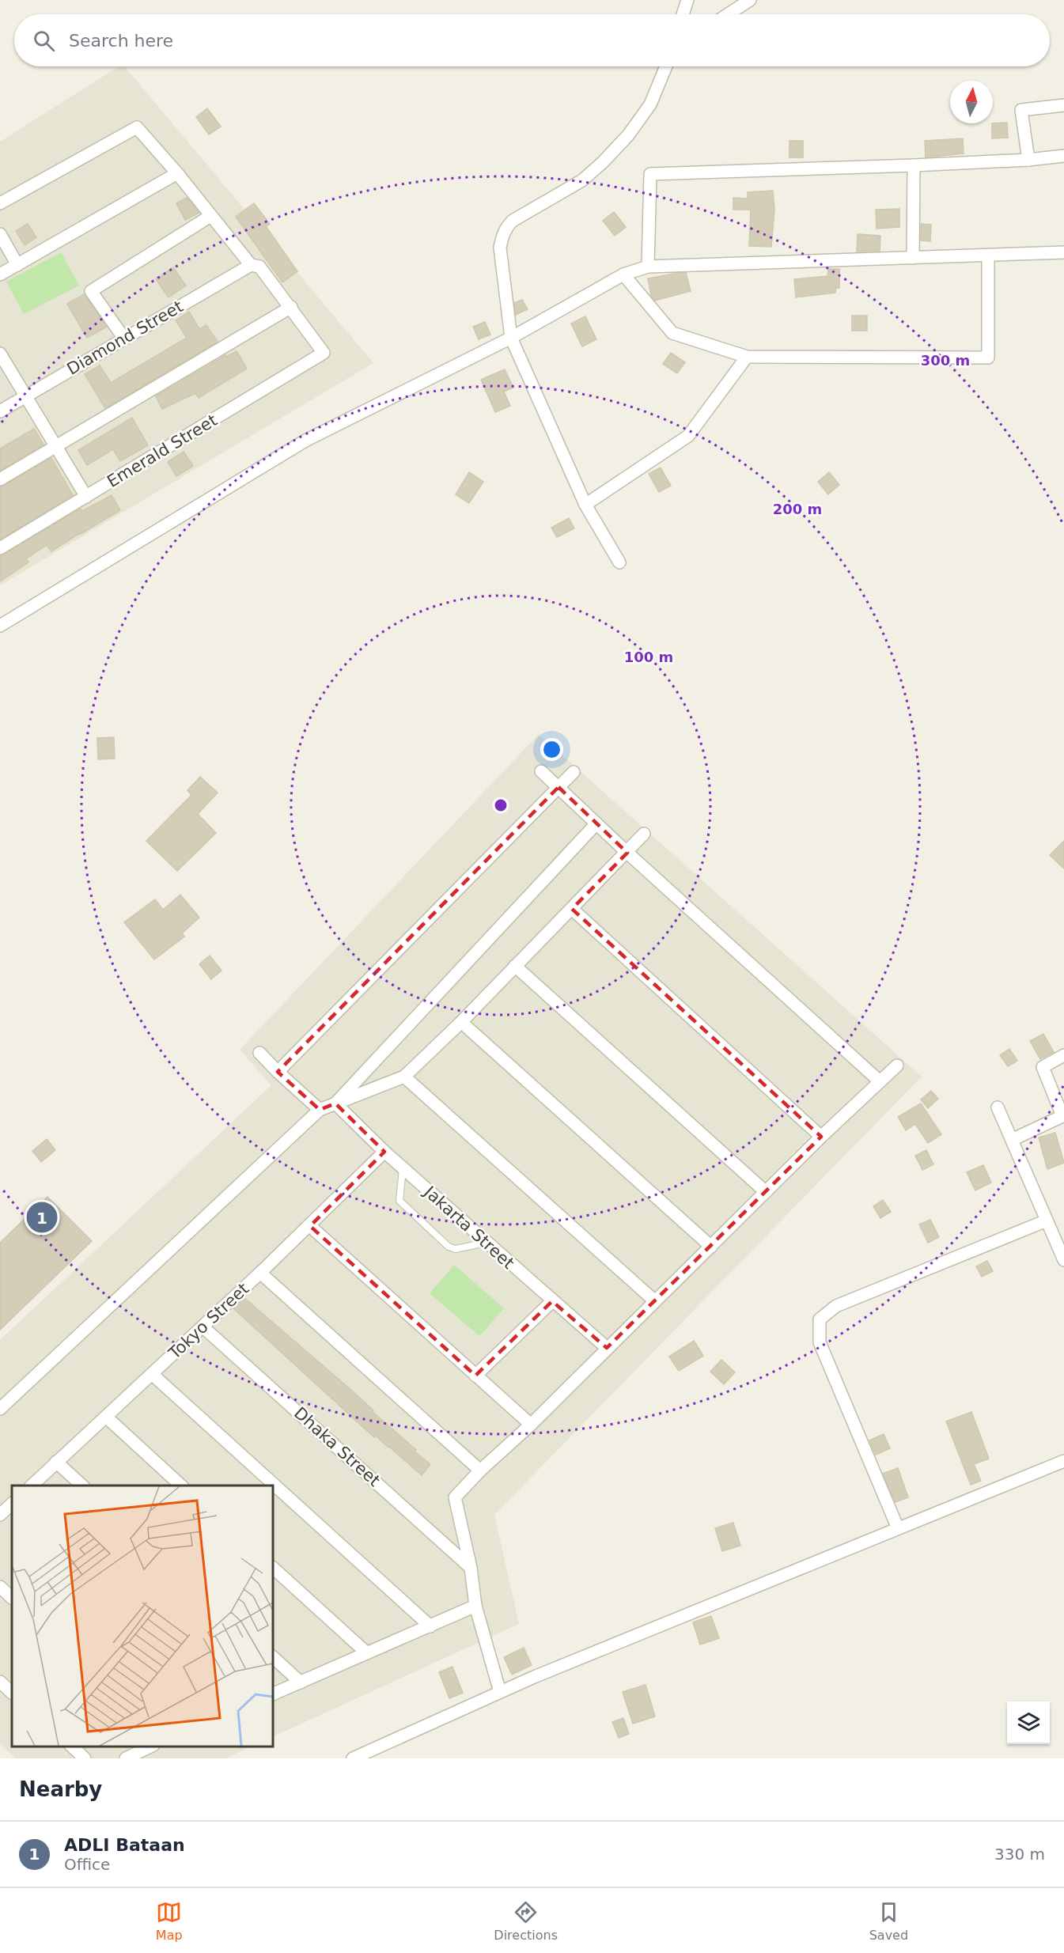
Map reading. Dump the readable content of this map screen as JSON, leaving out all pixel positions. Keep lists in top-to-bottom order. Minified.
{"streets":{"street":["Diamond Street","Emerald Street","Jakarta Street","Tokyo Street","Dhaka Street"]},"crossings":[["Jakarta Street","Tokyo Street"],["Tokyo Street","Dhaka Street"]],"north":"top","page":{"search":"Search here","pins":"1","heading":"Nearby","list":[{"mark":"1","name":"ADLI Bataan","note":"Office","value":"330 m"}],"nav":["Map","Directions","Saved"]},"rings":["300 m","200 m","100 m"]}
